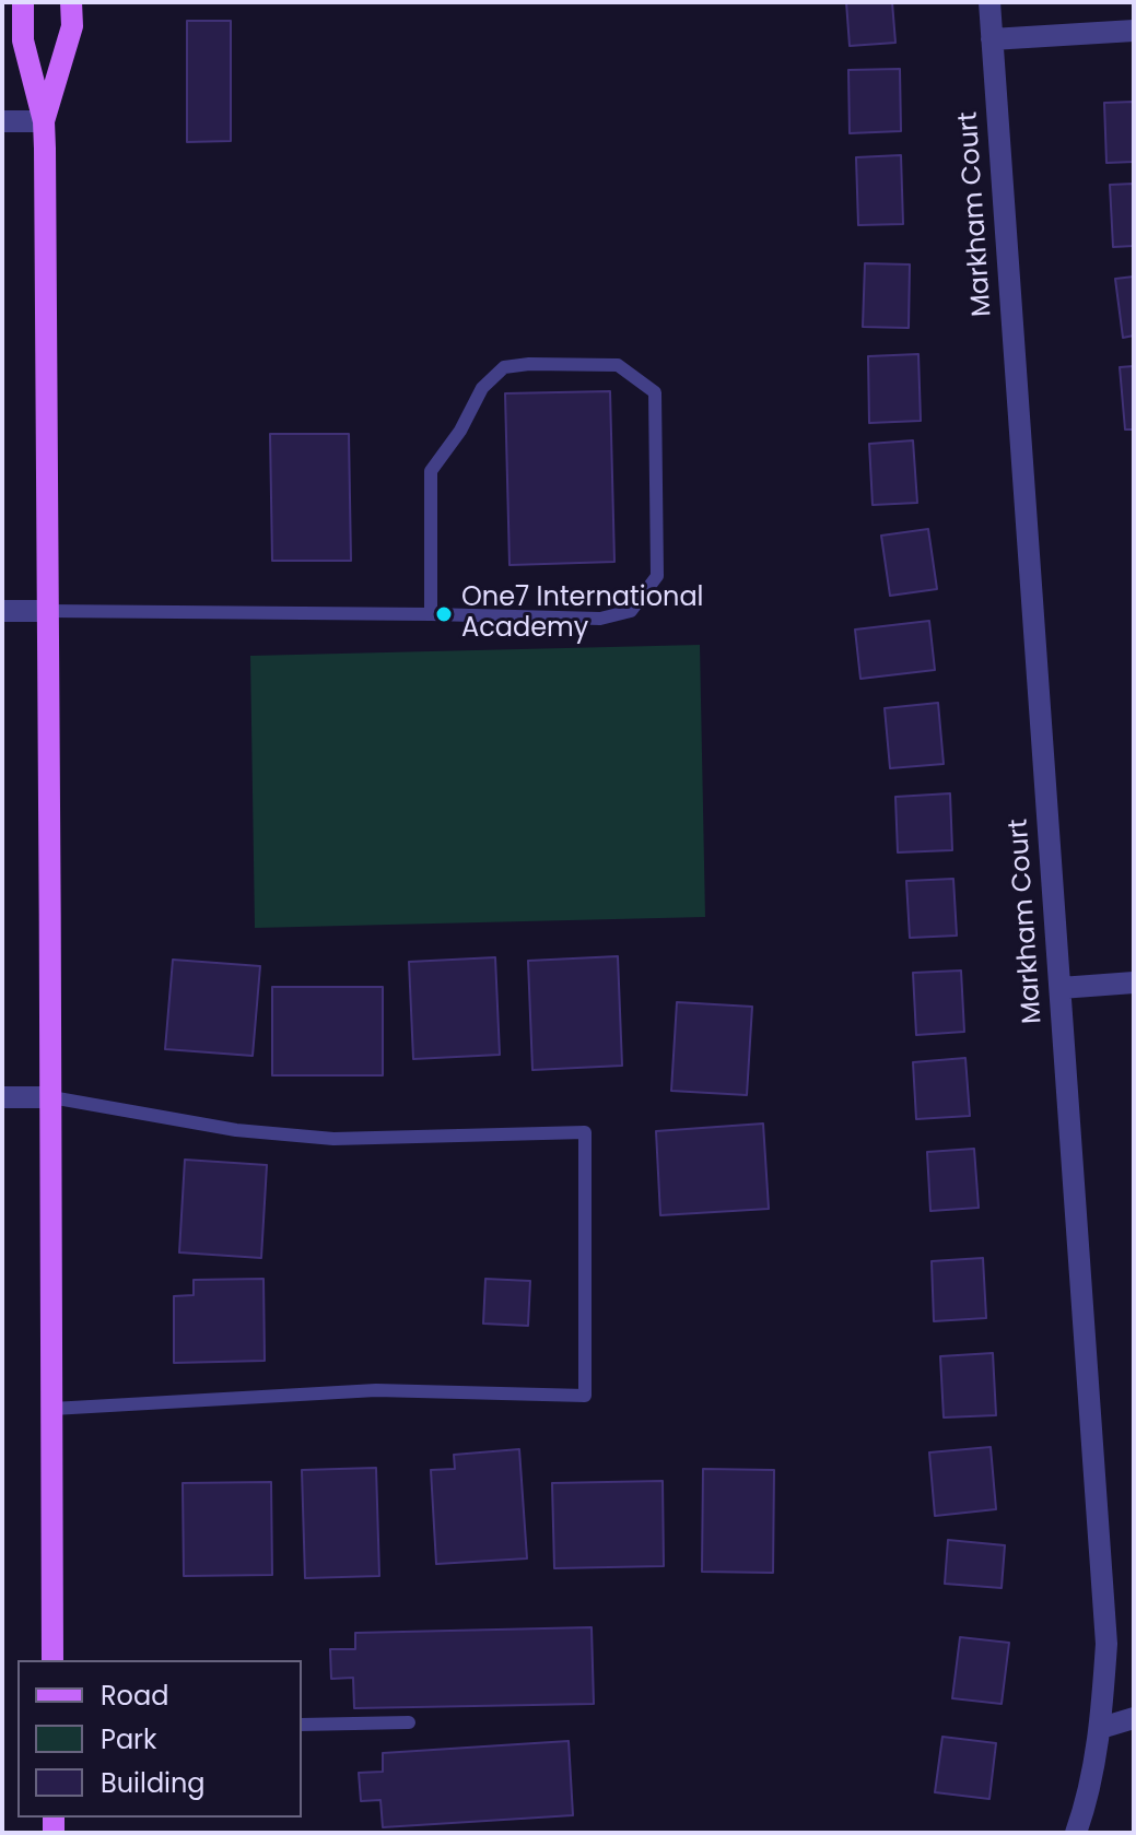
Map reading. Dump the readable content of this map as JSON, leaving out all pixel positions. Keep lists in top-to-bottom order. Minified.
{"streets":{"street":["Markham Court"]},"places":["One7 International Academy"],"legend":["Road","Park","Building"]}
